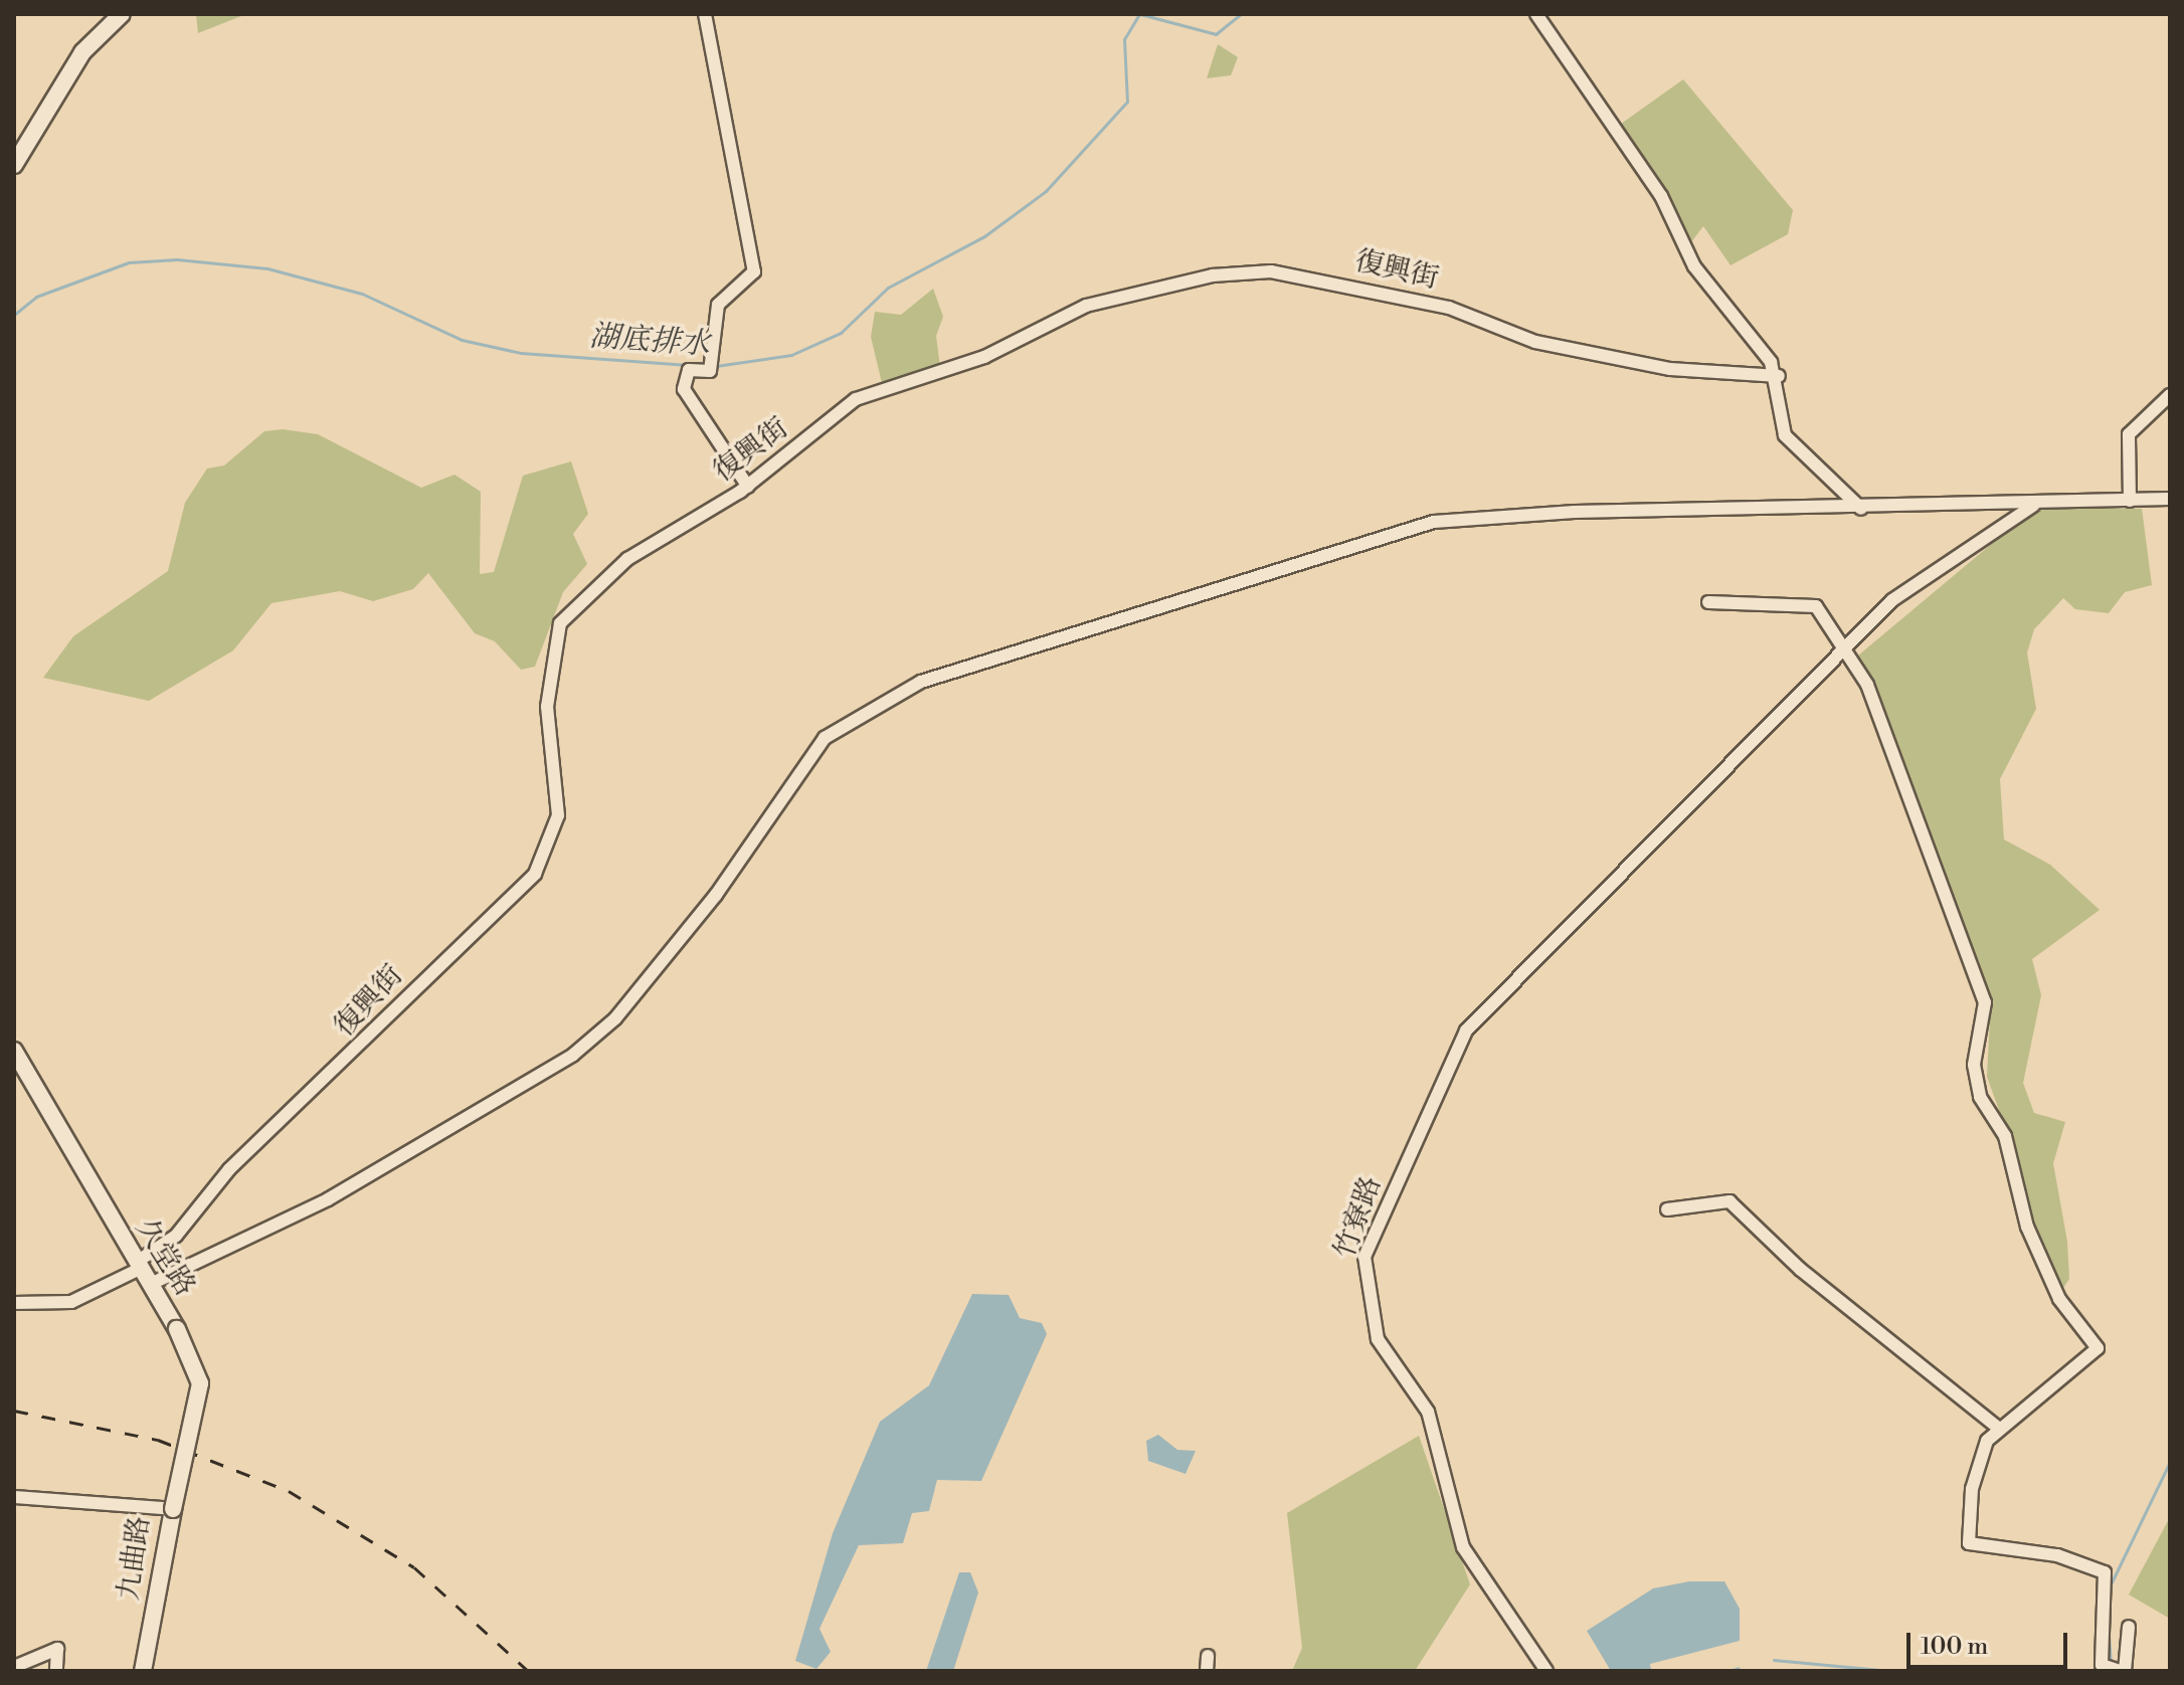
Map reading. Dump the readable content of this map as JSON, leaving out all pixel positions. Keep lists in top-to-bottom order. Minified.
{"streets":{"street":["復興街","竹寮路","久堂路","九曲路"]},"crossings":[["復興街","久堂路"],["久堂路","九曲路"]],"water":["湖底排水"],"scale_bar":"100 m"}
